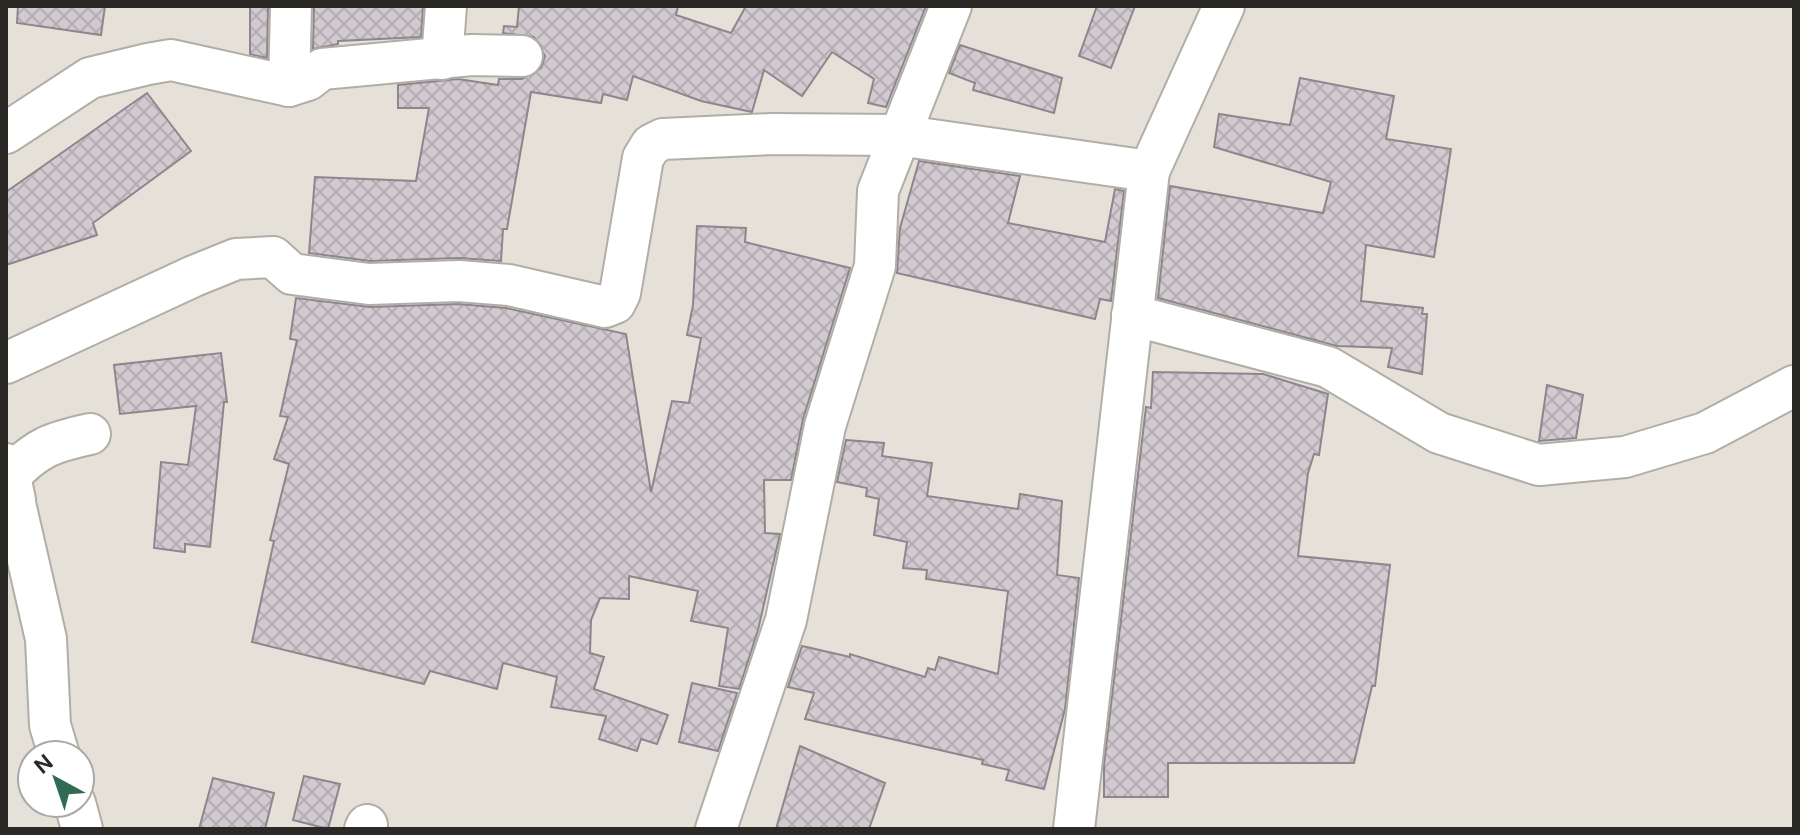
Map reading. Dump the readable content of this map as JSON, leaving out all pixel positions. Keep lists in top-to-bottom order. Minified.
{"north":"top left"}
